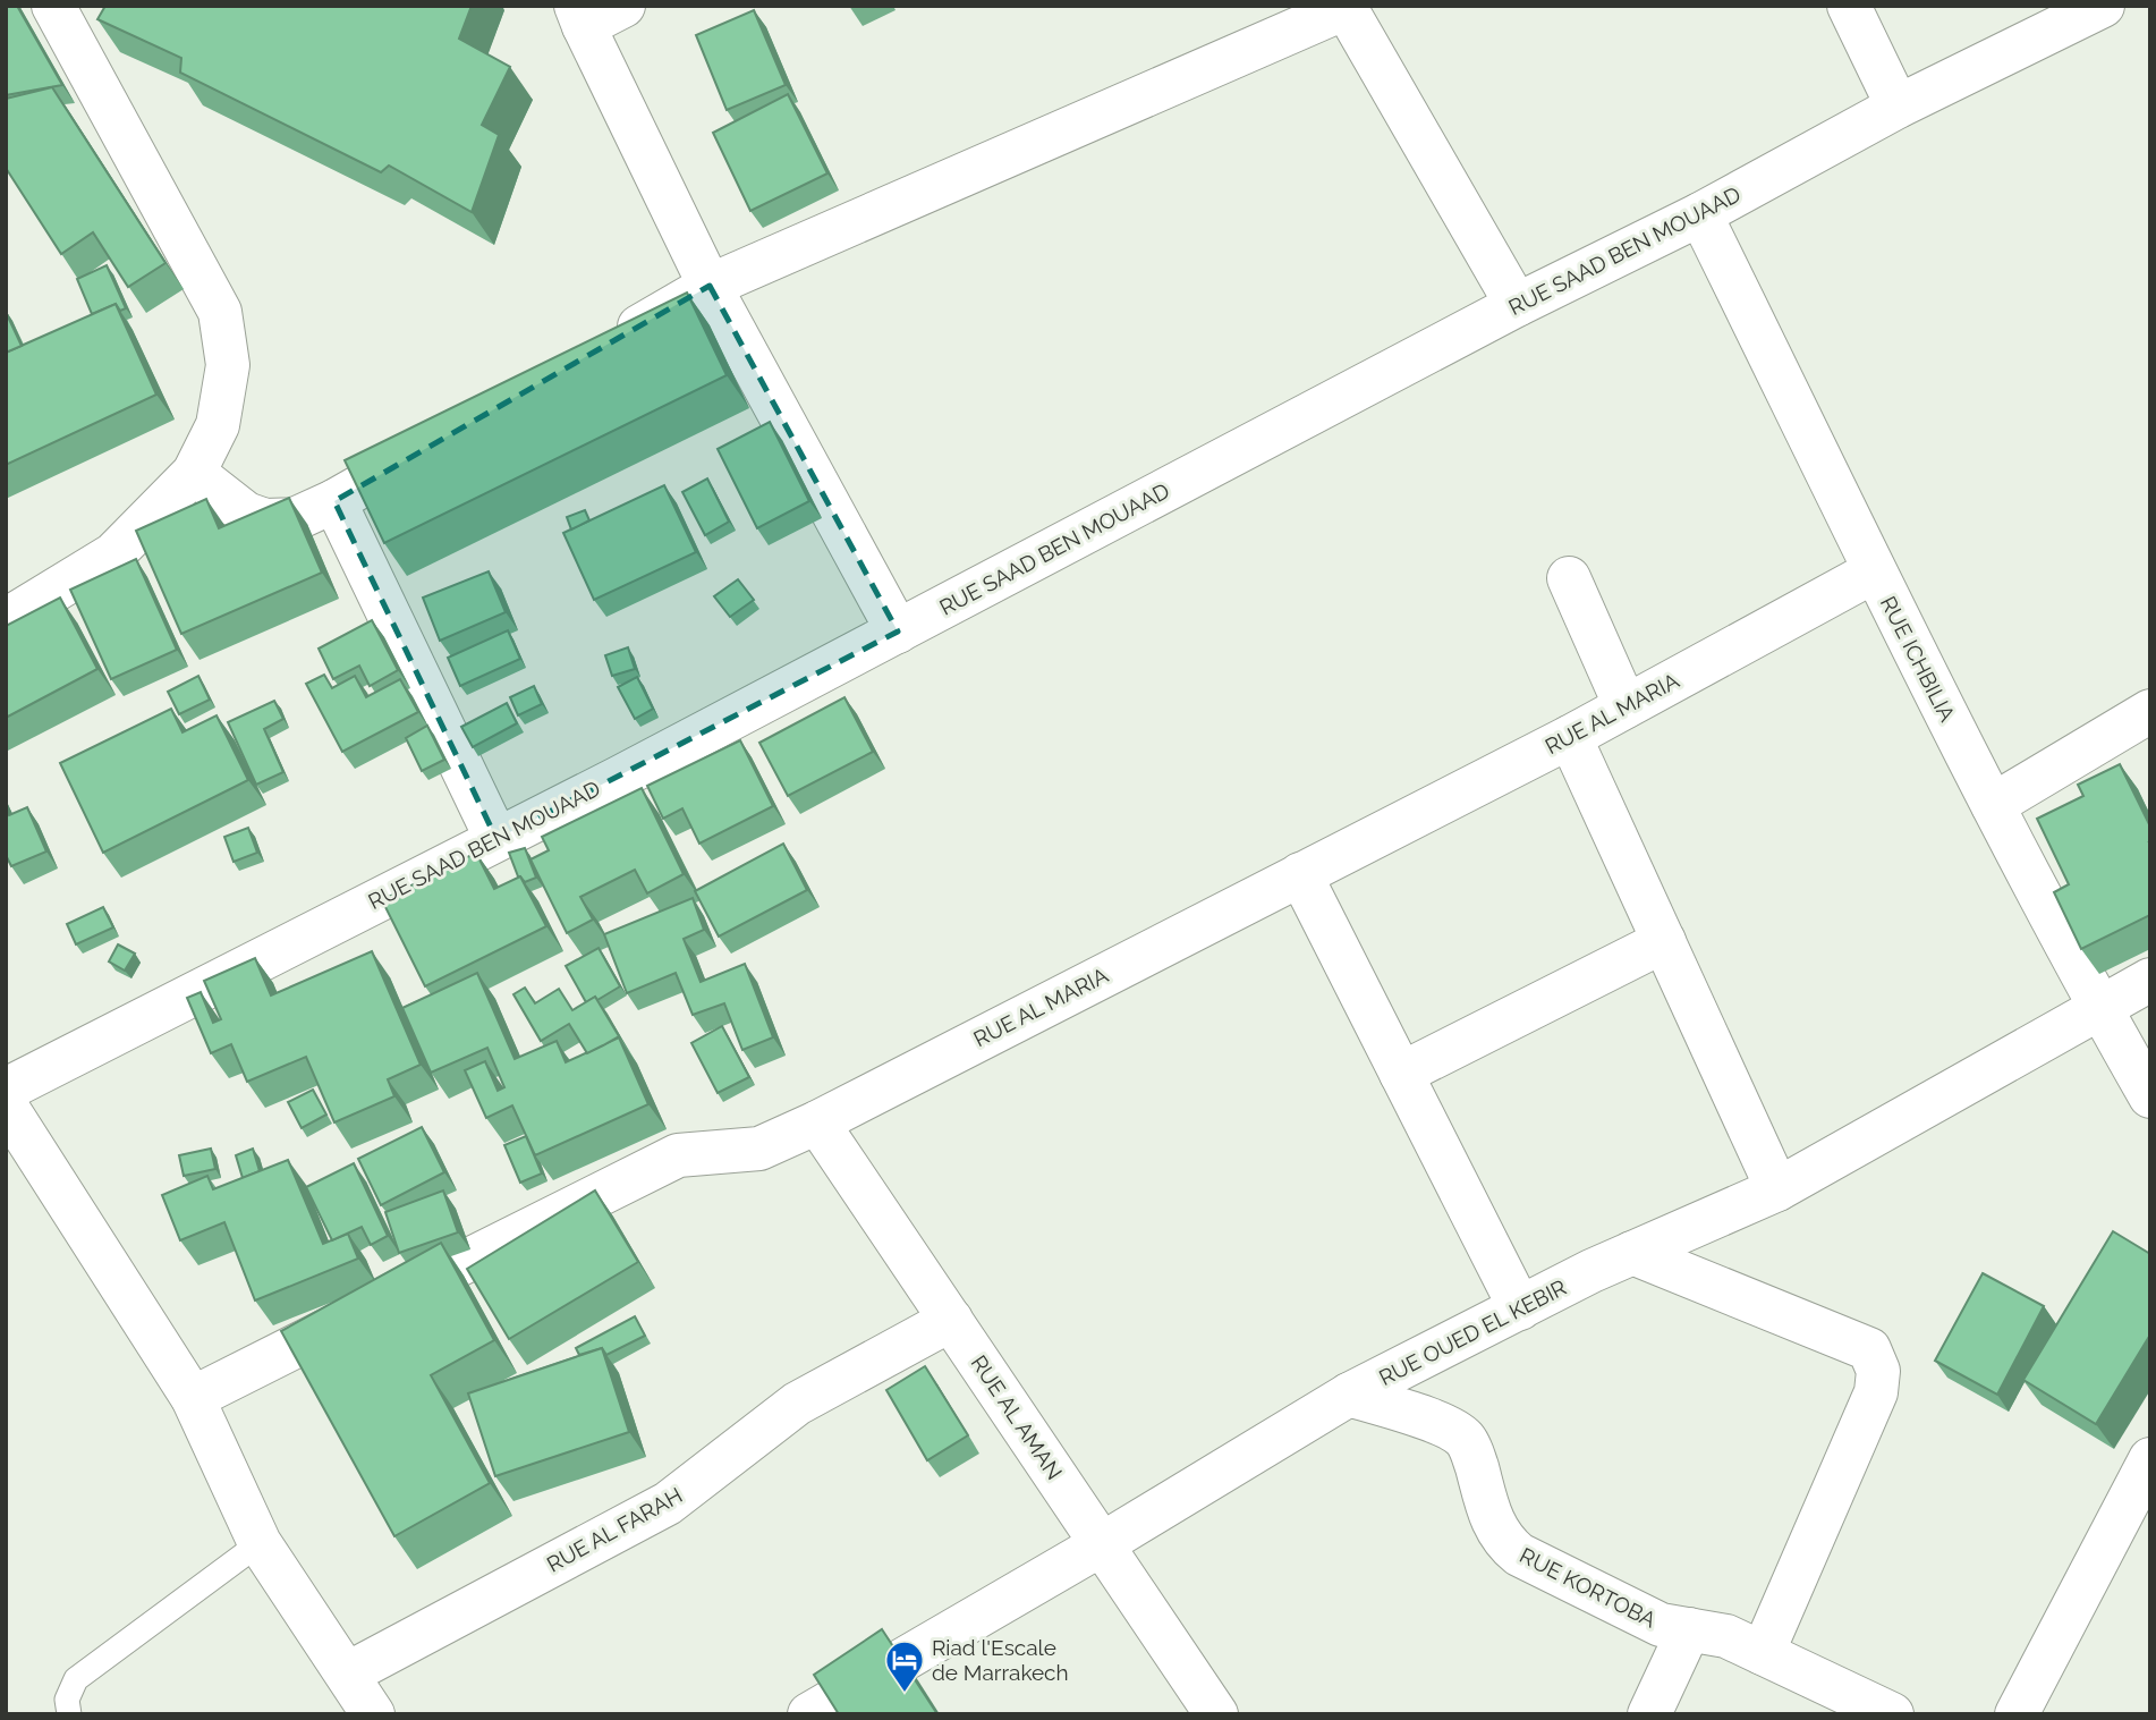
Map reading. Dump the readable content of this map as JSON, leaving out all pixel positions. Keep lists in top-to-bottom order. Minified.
{"streets":{"street":["RUE SAAD BEN MOUAAD","RUE ICHBILIA","RUE AL MARIA","RUE OUED EL KEBIR","RUE AL AMAN","RUE AL FARAH","RUE KORTOBA"]},"crossings":[["RUE SAAD BEN MOUAAD","RUE ICHBILIA"],["RUE ICHBILIA","RUE AL MARIA"],["RUE ICHBILIA","RUE OUED EL KEBIR"],["RUE AL MARIA","RUE AL AMAN"],["RUE OUED EL KEBIR","RUE AL AMAN"],["RUE OUED EL KEBIR","RUE KORTOBA"],["RUE AL AMAN","RUE AL FARAH"]],"places":{"hotel":["Riad l'Escale de Marrakech"]}}
